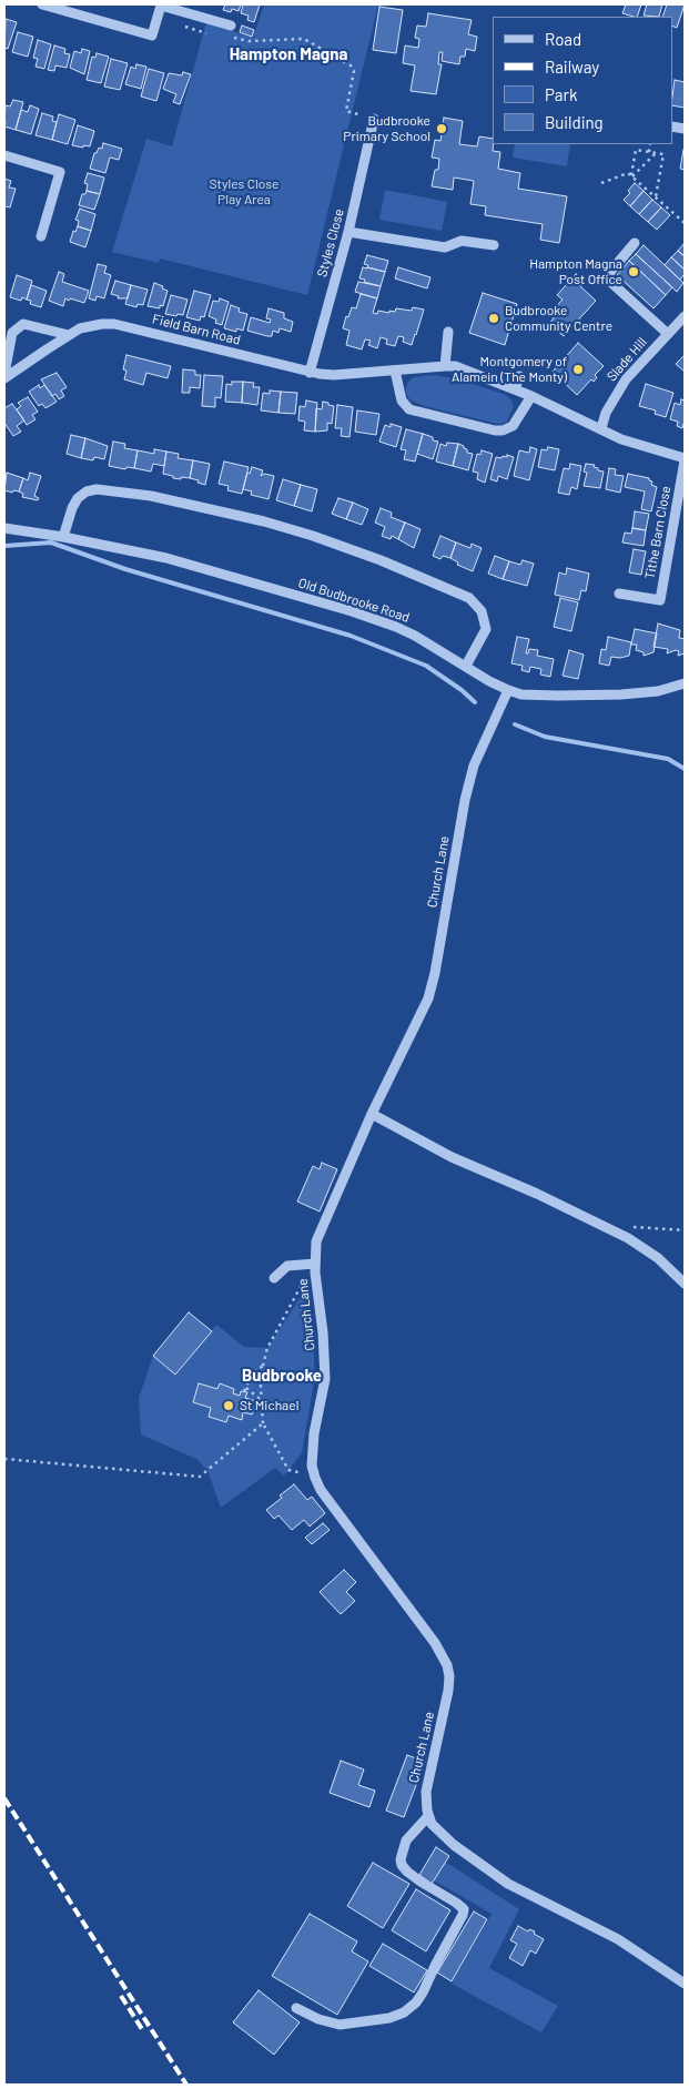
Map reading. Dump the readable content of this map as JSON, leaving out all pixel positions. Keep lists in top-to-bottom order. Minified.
{"streets":{"street":["Styles Close","Field Barn Road","Slade Hill","Tithe Barn Close","Old Budbrooke Road","Church Lane"]},"crossings":[["Styles Close","Field Barn Road"],["Field Barn Road","Slade Hill"],["Field Barn Road","Tithe Barn Close"],["Old Budbrooke Road","Church Lane"]],"districts":["Hampton Magna","Budbrooke"],"parks":["Styles Close Play Area"],"places":["Budbrooke Primary School","Hampton Magna Post Office","Budbrooke Community Centre","Montgomery of Alamein (The Monty)","St Michael"],"legend":["Road","Railway","Park","Building"]}
